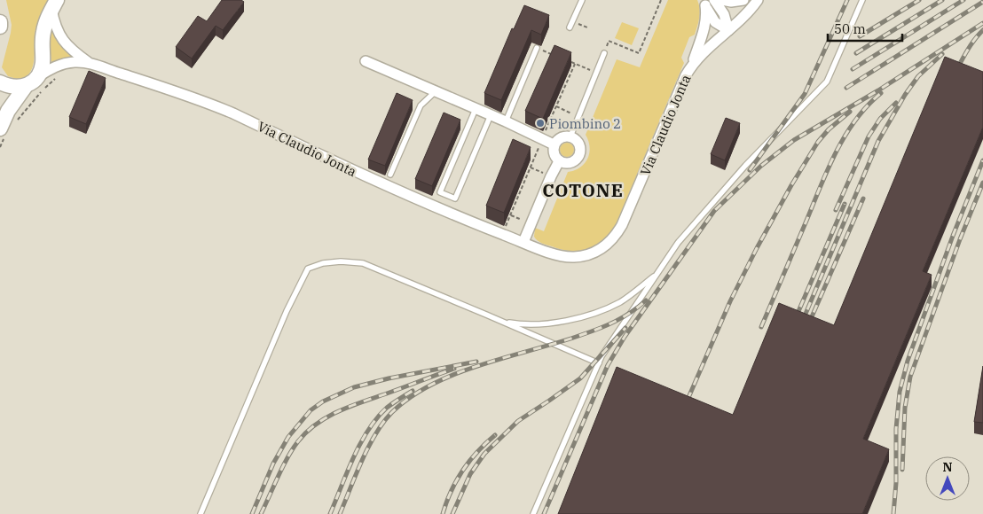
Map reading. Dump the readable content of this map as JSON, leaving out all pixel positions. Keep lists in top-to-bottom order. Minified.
{"streets":{"street":["Via Claudio Jonta"]},"districts":["COTONE"],"places":["Piombino 2"],"scale_bar":"50 m","north":"top"}
